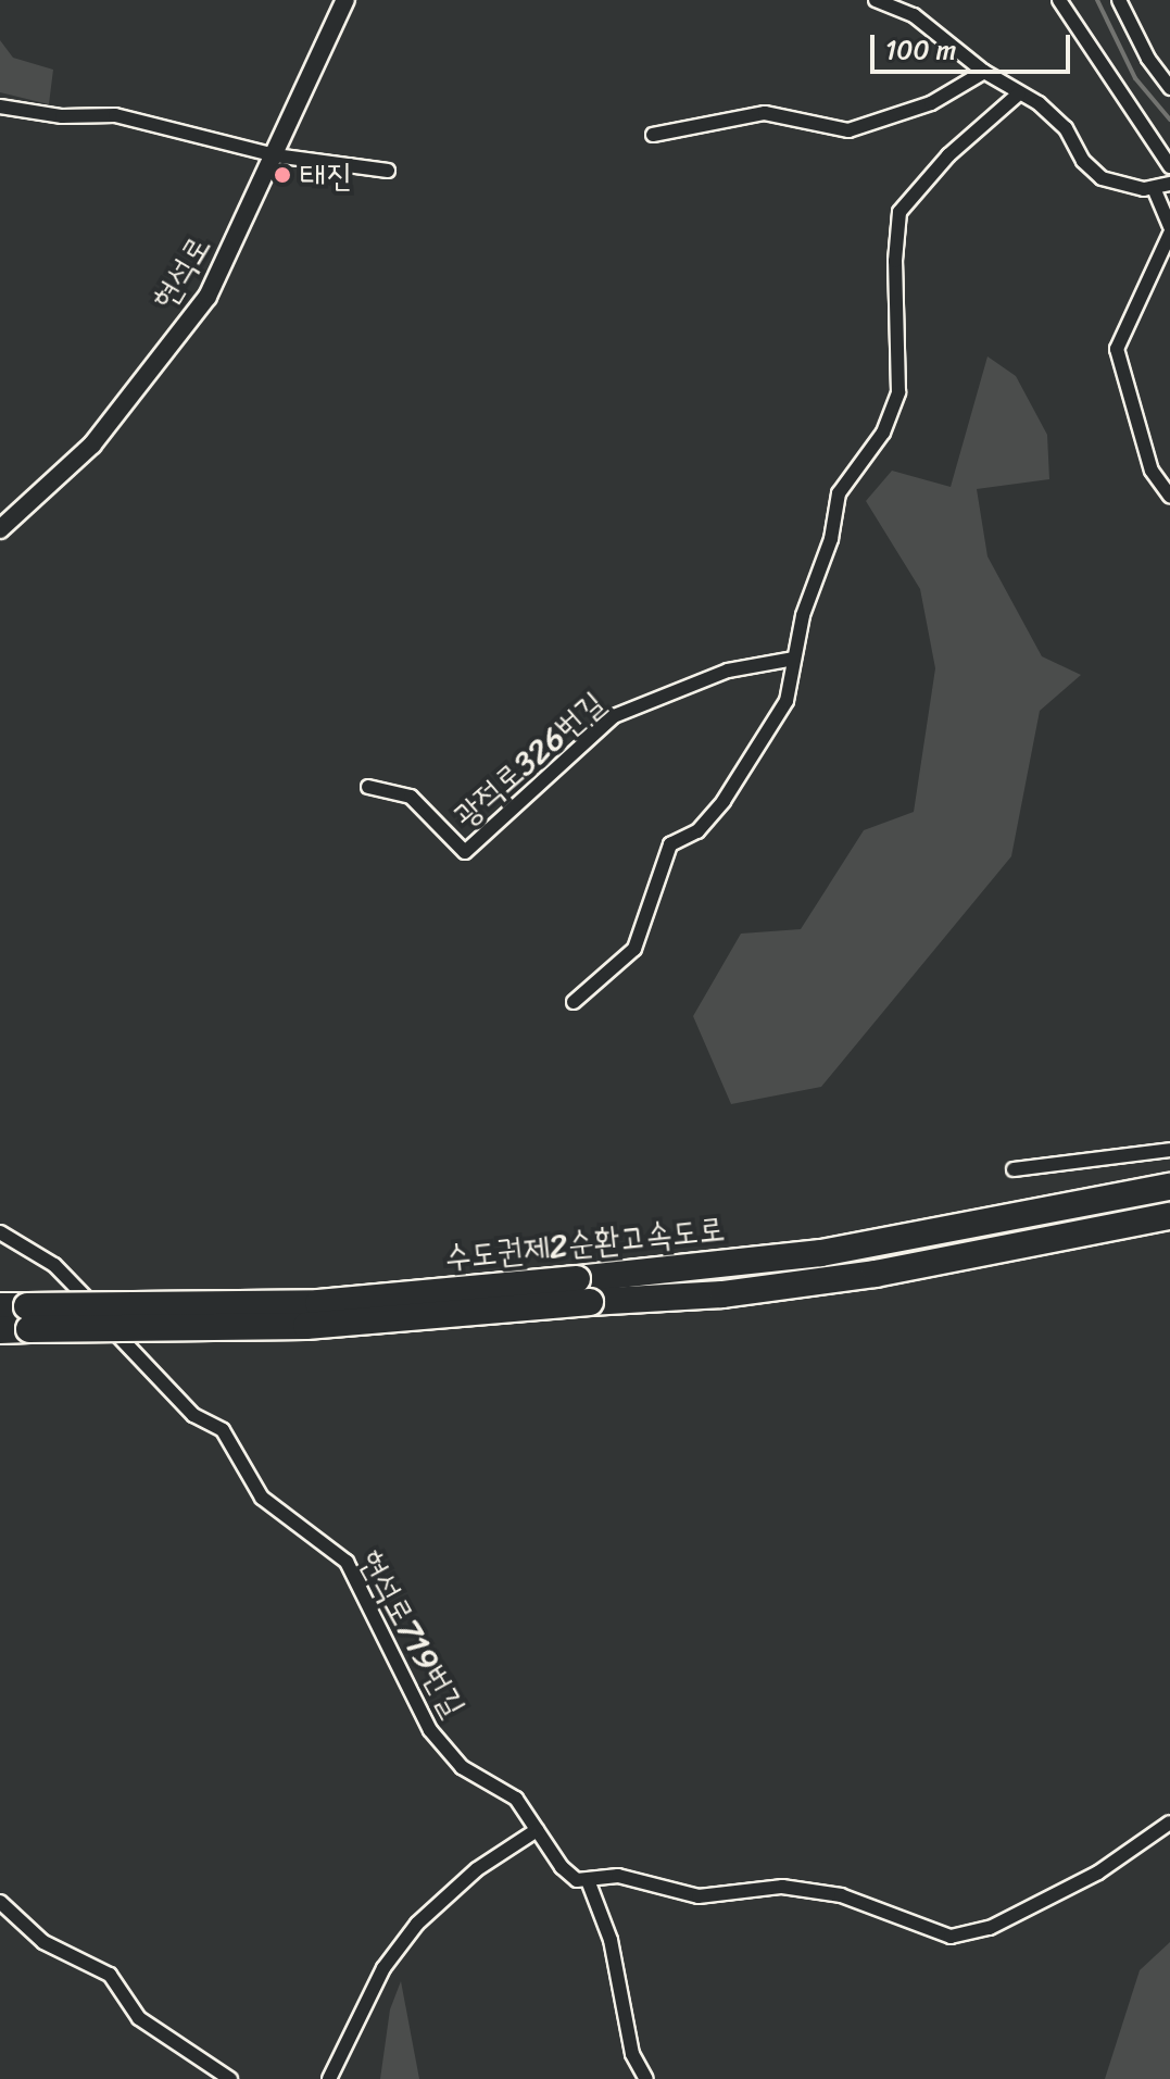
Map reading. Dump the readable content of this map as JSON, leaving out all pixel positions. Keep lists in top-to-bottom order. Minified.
{"streets":{"highway":["수도권제2순환고속도로"],"street":["현석로","광적로326번길","현석로719번길"]},"places":["태진"],"scale_bar":"100 m"}
